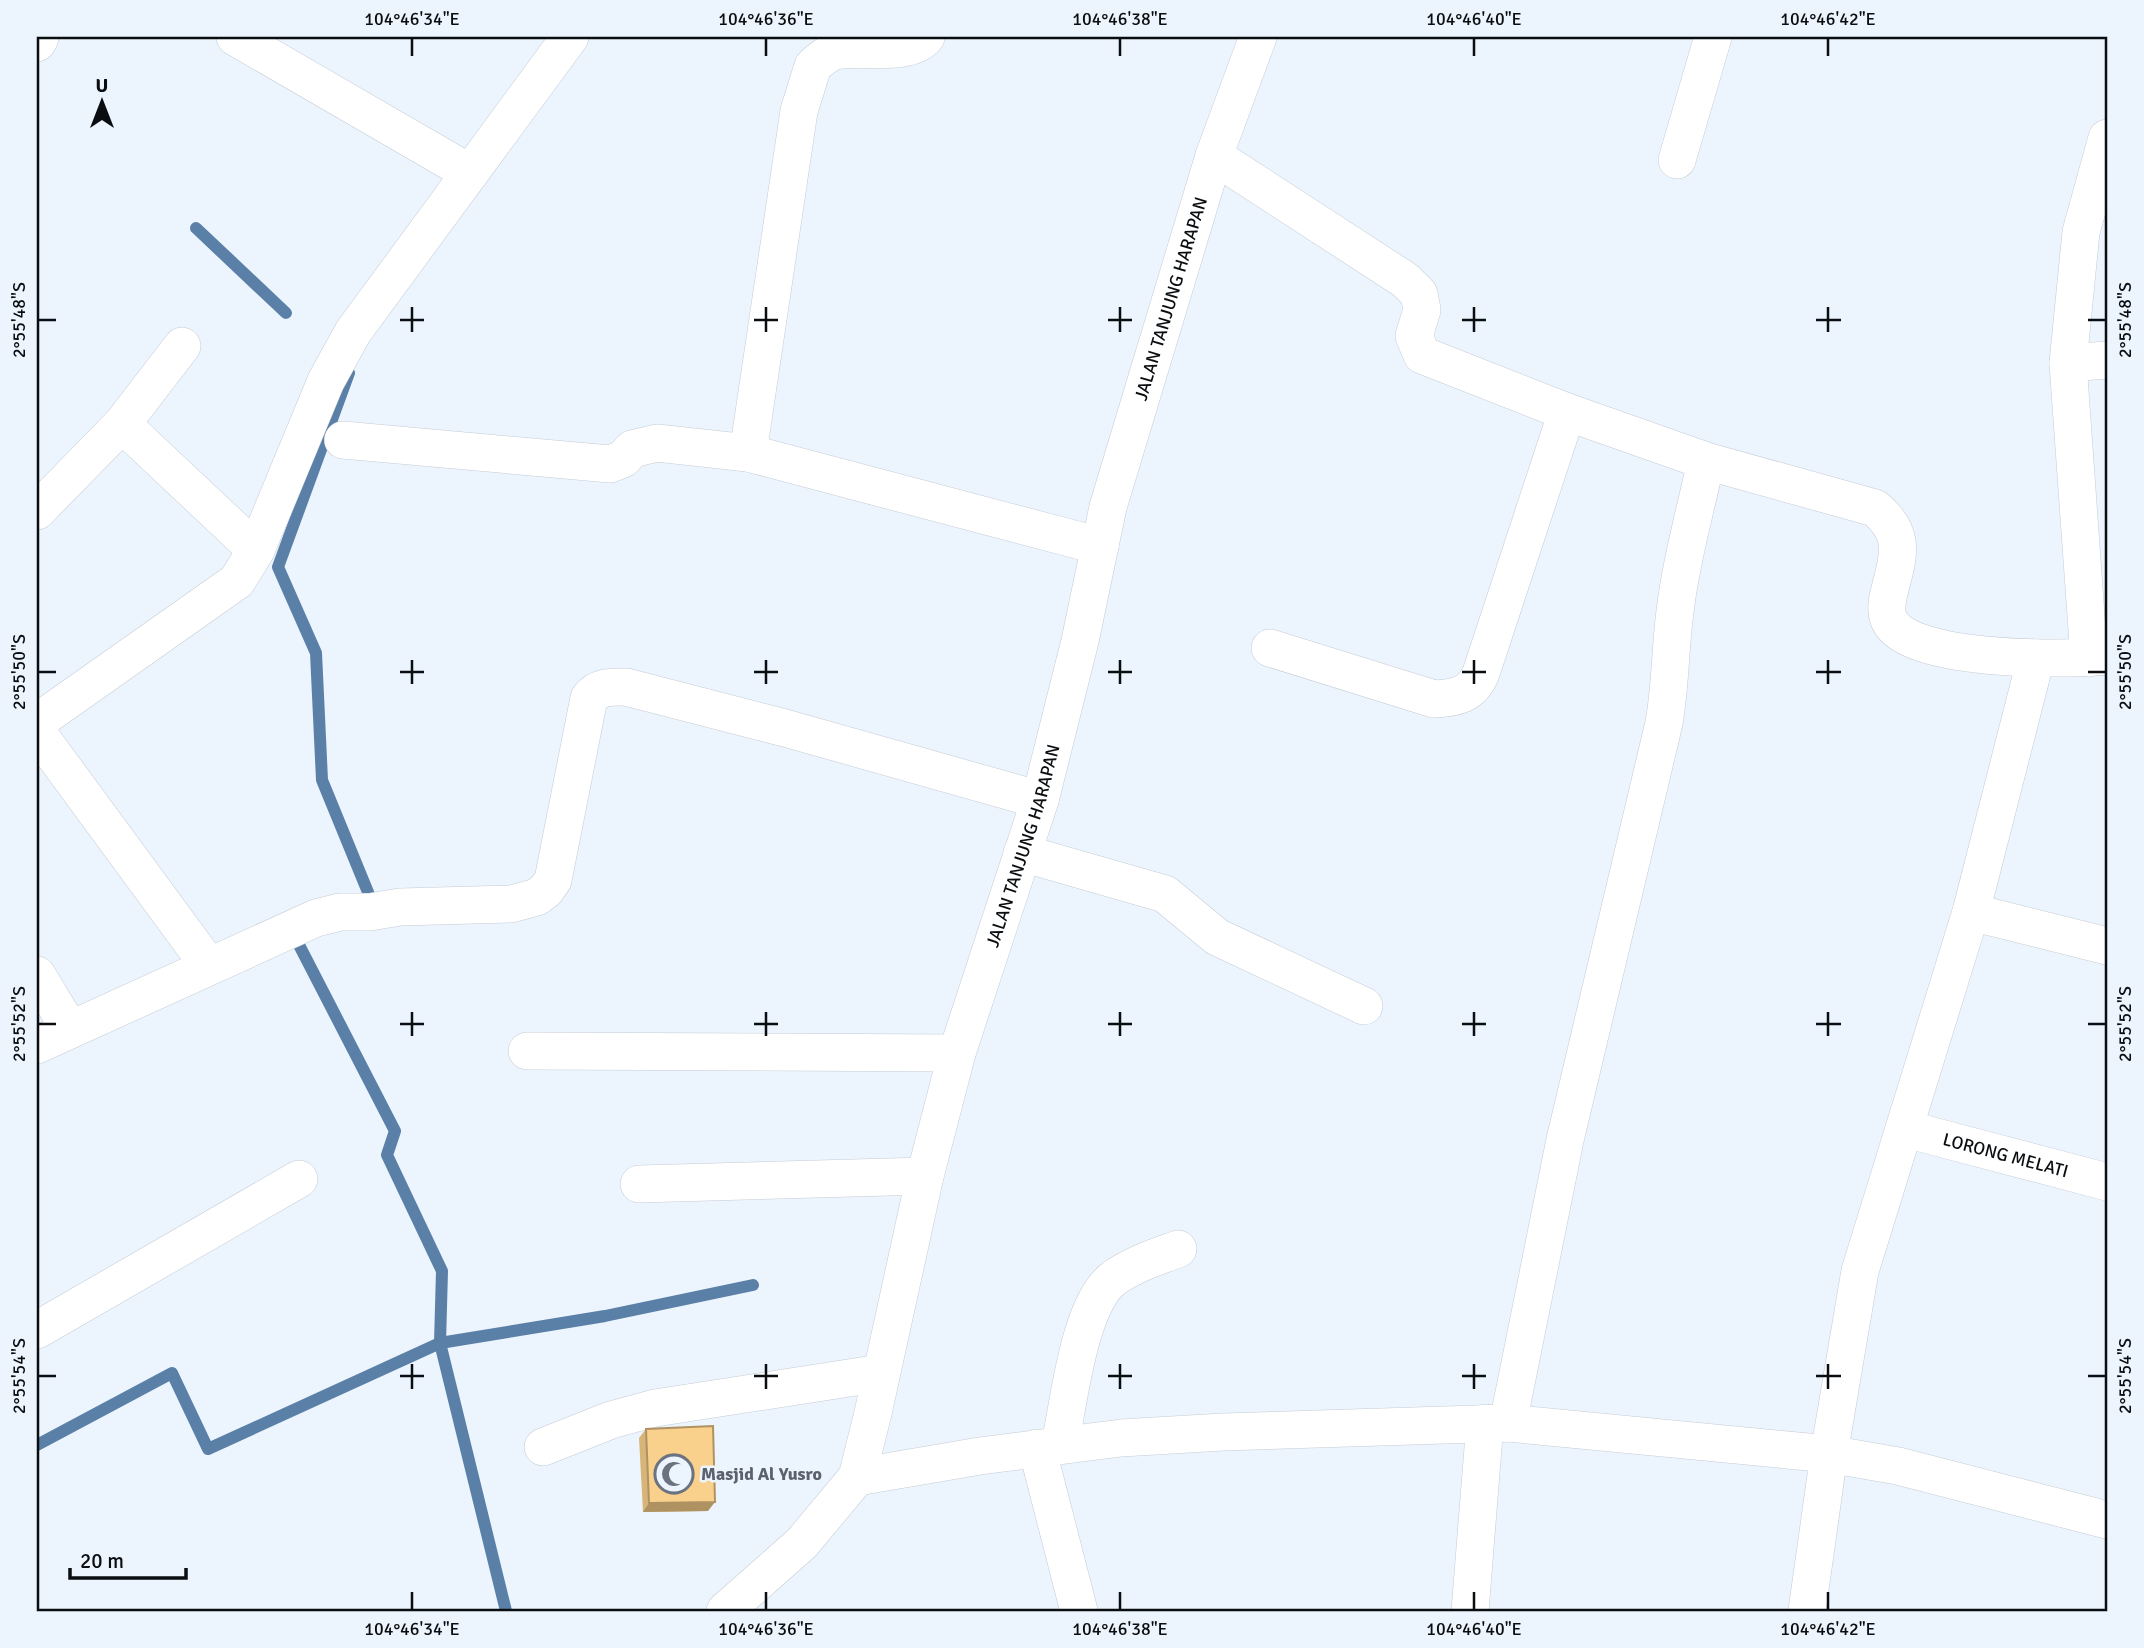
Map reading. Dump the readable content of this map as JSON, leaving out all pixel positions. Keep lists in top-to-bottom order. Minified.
{"streets":{"street":["JALAN TANJUNG HARAPAN","LORONG MELATI"]},"places":{"mosque":["Masjid Al Yusro"]},"scale_bar":"20 m","north":"top","coordinates":["104°46'34\"E","104°46'36\"E","104°46'38\"E","104°46'40\"E","104°46'42\"E","2°55'48\"S","2°55'50\"S","2°55'52\"S","2°55'54\"S"]}
